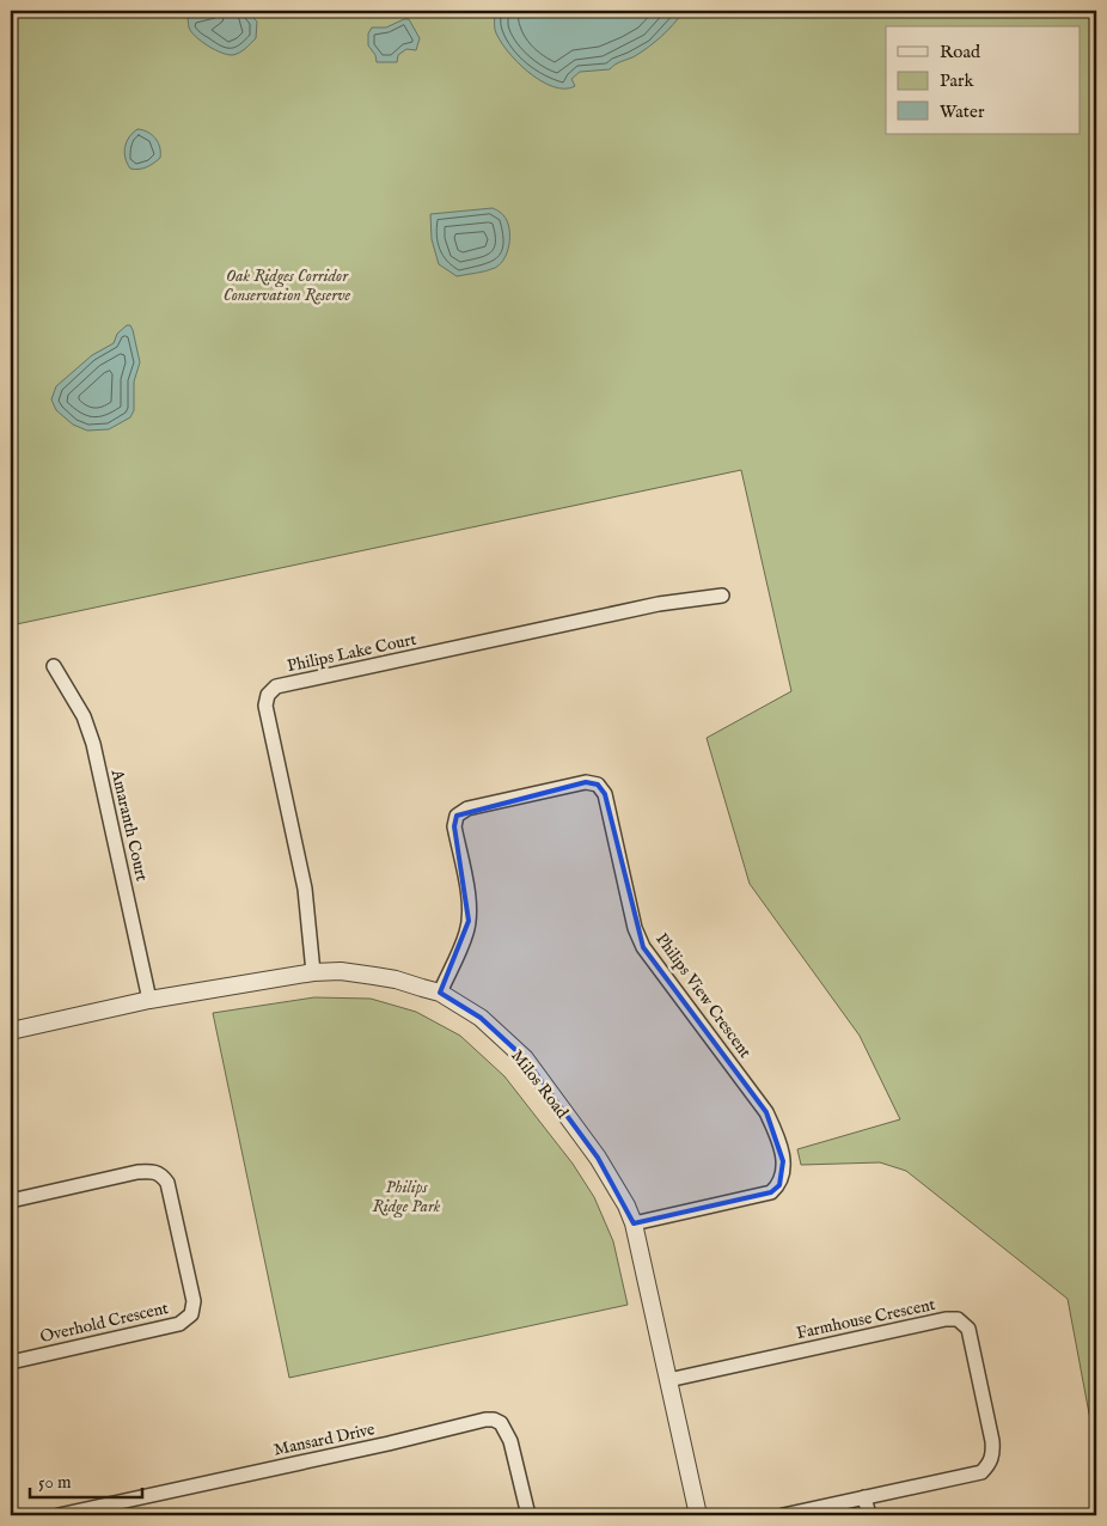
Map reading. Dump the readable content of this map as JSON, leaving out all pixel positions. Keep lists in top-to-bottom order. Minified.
{"streets":{"street":["Philips Lake Court","Amaranth Court","Philips View Crescent","Milos Road","Farmhouse Crescent","Overhold Crescent","Mansard Drive"]},"crossings":[["Philips Lake Court","Milos Road"],["Amaranth Court","Milos Road"],["Philips View Crescent","Milos Road"],["Milos Road","Farmhouse Crescent"]],"parks":["Oak Ridges Corridor Conservation Reserve","Philips Ridge Park"],"legend":["Road","Park","Water"],"scale_bar":"50 m"}
